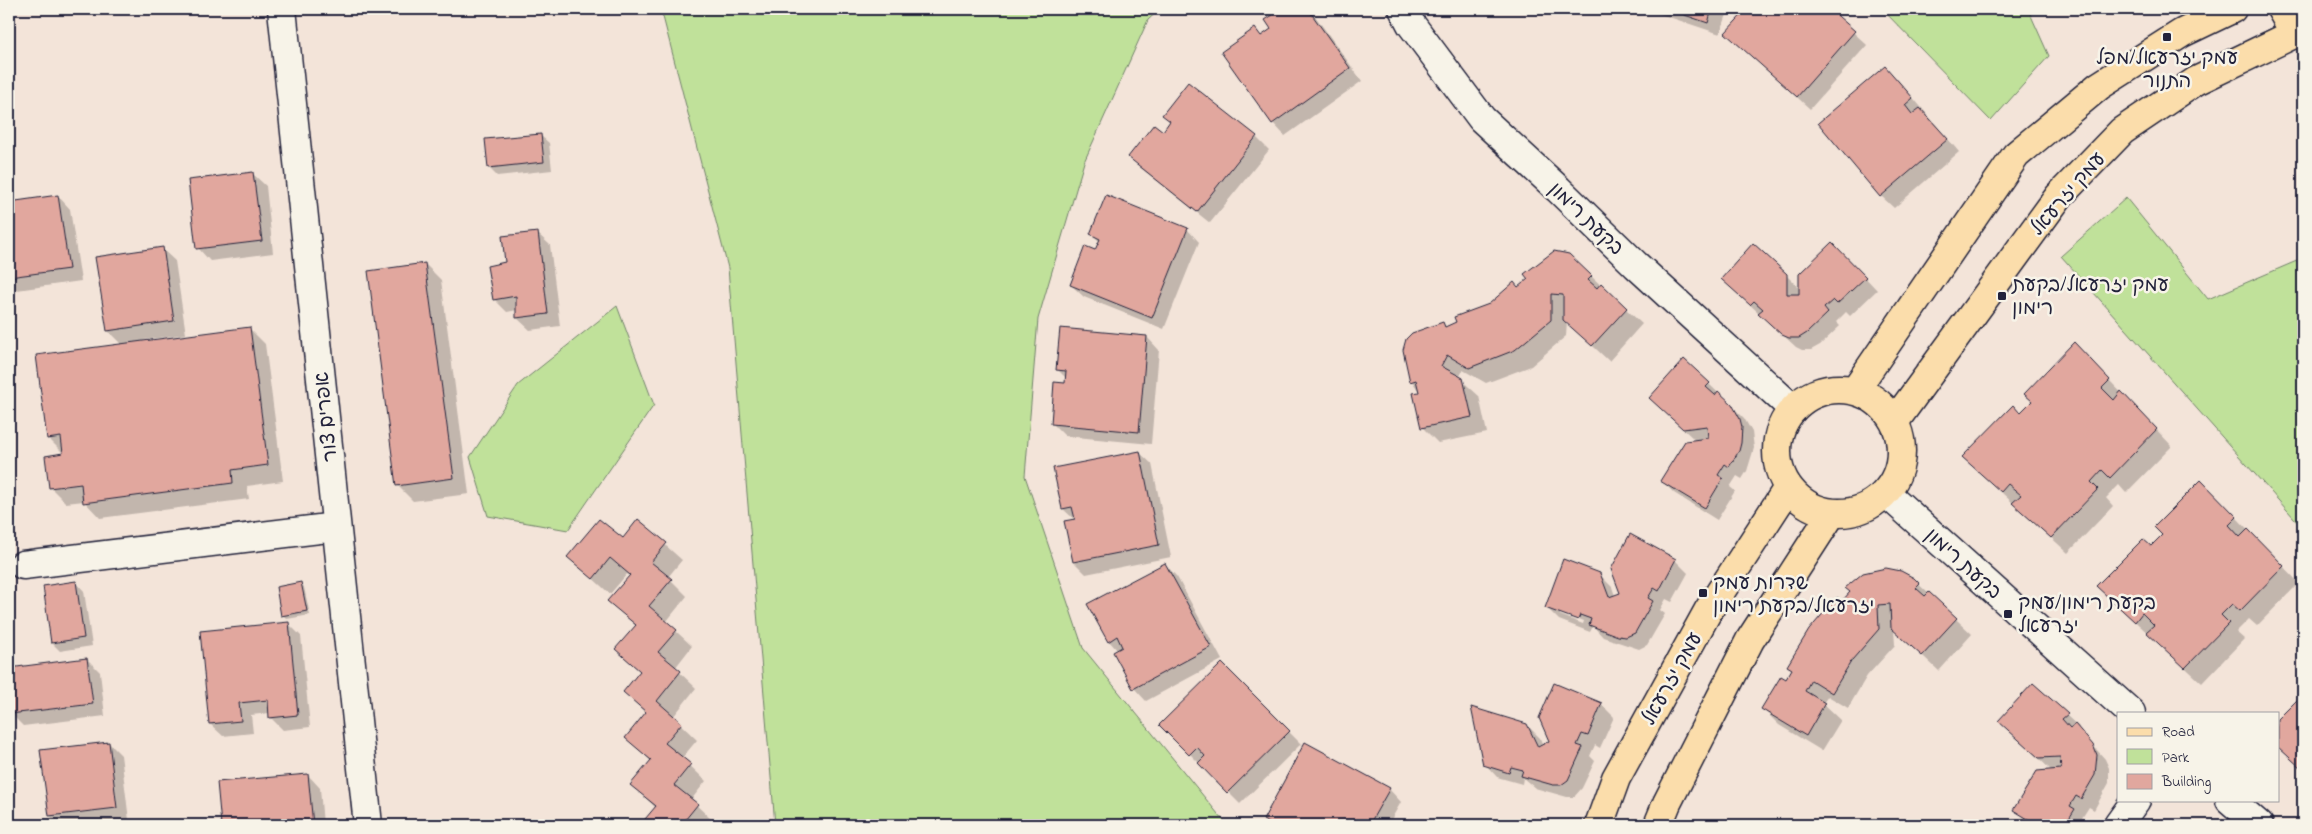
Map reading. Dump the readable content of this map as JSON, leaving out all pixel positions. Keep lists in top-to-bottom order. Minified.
{"streets":{"main road":["עמק יזרעאל"],"street":["בקעת רימון","אפרים צור"]},"crossings":[["עמק יזרעאל","בקעת רימון"]],"places":{"transit":["עמק יזרעאל/מפל התנור","עמק יזרעאל/בקעת רימון","שדרות עמק יזרעאל/בקעת רימון","בקעת רימון/עמק יזרעאל"]},"legend":["Road","Park","Building"]}
